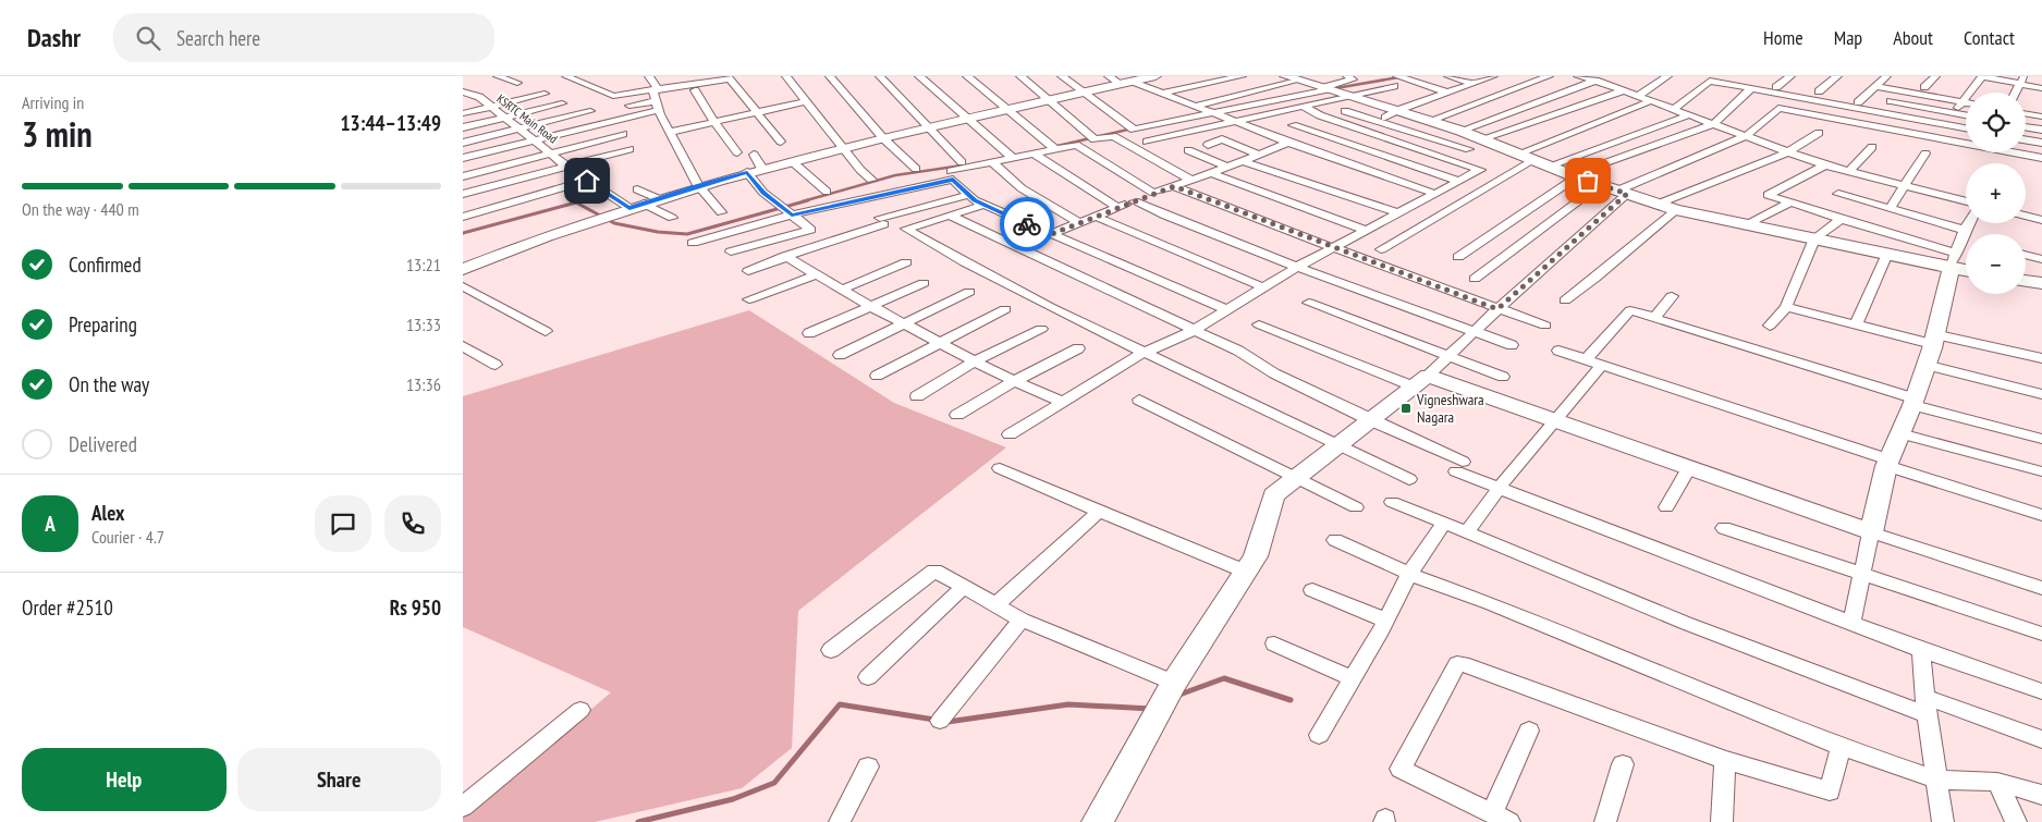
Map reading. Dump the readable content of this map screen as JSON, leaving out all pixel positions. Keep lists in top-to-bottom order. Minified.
{"streets":{"street":["KSRTC Main Road"]},"places":{"transit":["Vigneshwara Nagara"]},"page":{"header":"Dashr","search":"Search here","nav":["Home","Map","About","Contact"],"heading":["3 min","Arriving in","13:44–13:49"],"panel":["Alex","Courier · 4.7","Order #2510","Rs 950"],"map_buttons":["+","−"],"bar":"On the way · 440 m","list":[["Confirmed","13:21"],["Preparing","13:33"],["On the way","13:36"],"Delivered"],"round":"A","buttons":["Help","Share"]}}
